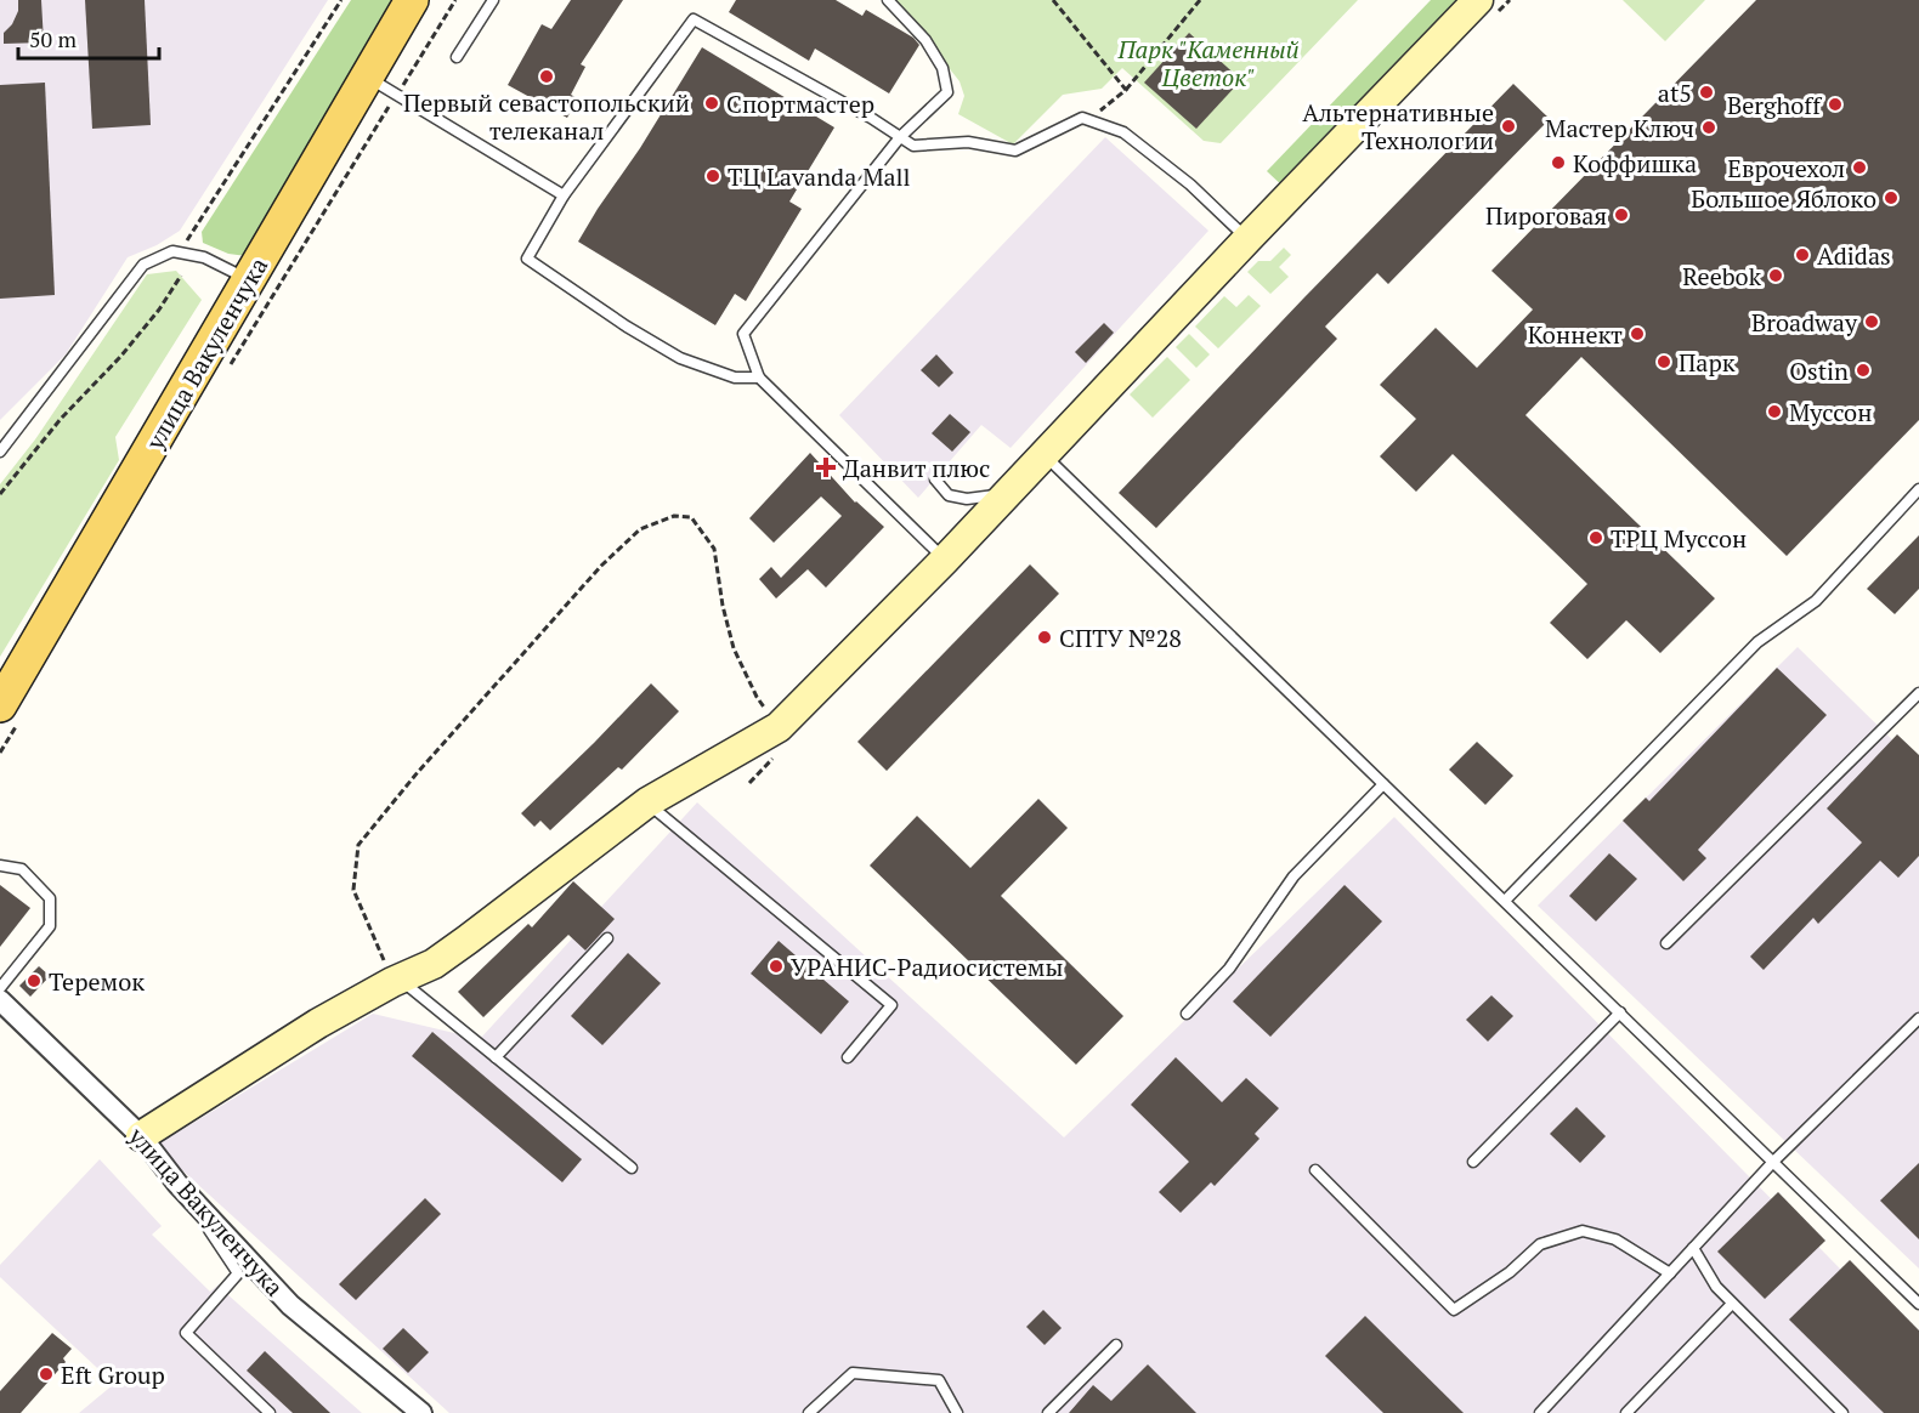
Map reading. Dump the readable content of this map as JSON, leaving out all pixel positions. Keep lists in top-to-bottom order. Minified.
{"streets":{"main road":["улица Вакуленчука"]},"parks":["Парк \"Каменный Цветок\""],"places":{"other":["Первый севастопольский телеканал","at5","Спортмастер","Berghoff","Альтернативные Технологии","Мастер Ключ","Коффишка","Еврочехол","ТЦ Lavanda Mall","Большое Яблоко","Пироговая","Adidas","Reebok","Broadway","Коннект","Парк","Ostin","Муссон","ТРЦ Муссон","СПТУ №28","УРАНИС-Радиосистемы","Теремок","Eft Group"],"health":["Данвит плюс"]},"scale_bar":"50 m"}
